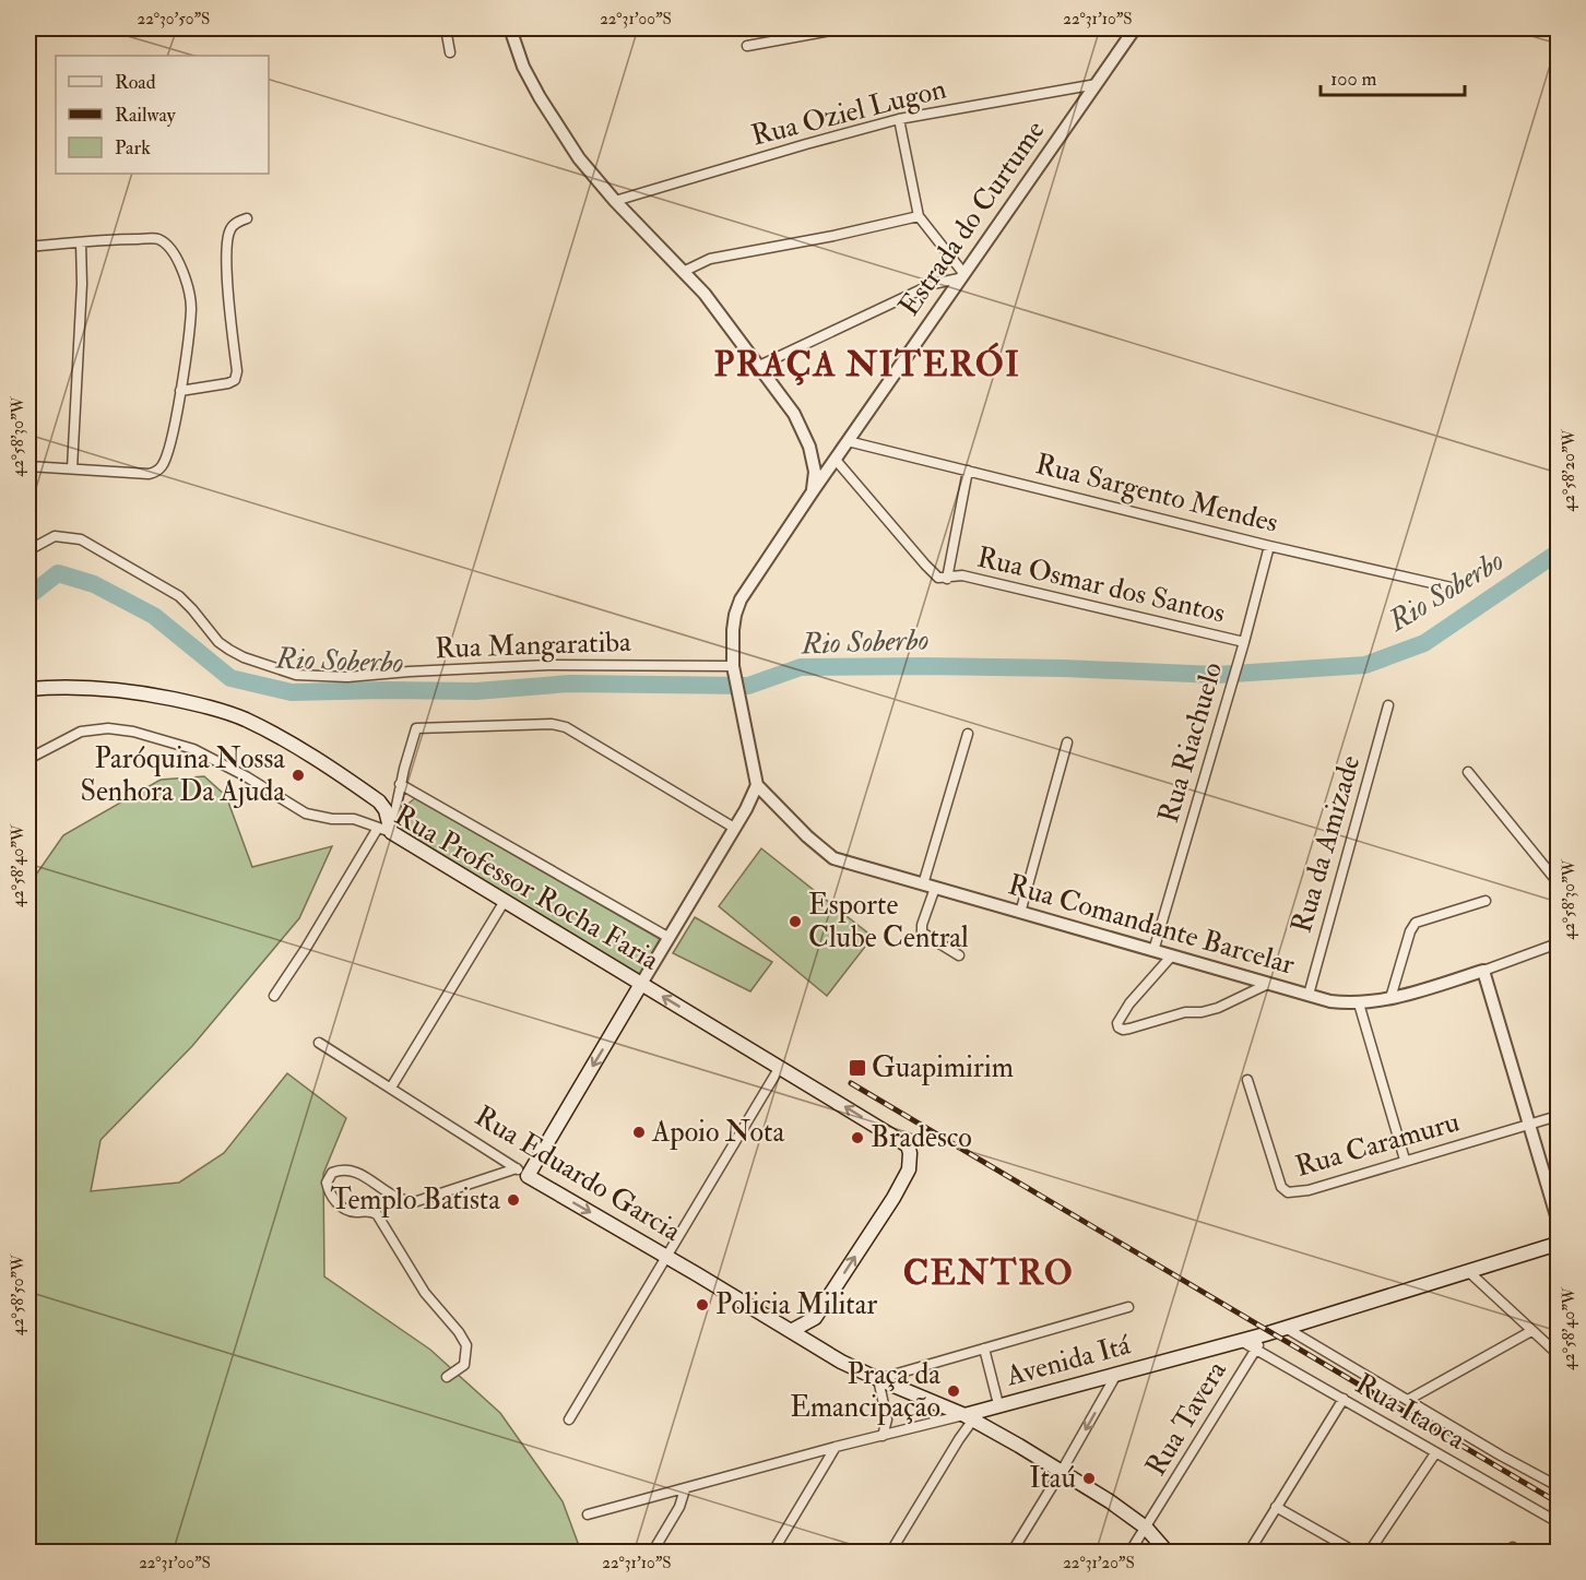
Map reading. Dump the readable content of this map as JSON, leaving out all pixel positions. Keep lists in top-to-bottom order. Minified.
{"streets":{"main road":["Rua Professor Rocha Faria","Rua Eduardo Garcia","Avenida Itá"],"street":["Rua Oziel Lugon","Estrada do Curtume","Rua Sargento Mendes","Rua Osmar dos Santos","Rua Mangaratiba","Rua Riachuelo","Rua da Amizade","Rua Comandante Barcelar","Rua Caramuru","Rua Itaoca","Rua Tavera"]},"crossings":[["Rua Oziel Lugon","Estrada do Curtume"],["Estrada do Curtume","Rua Sargento Mendes"],["Rua Sargento Mendes","Rua Riachuelo"],["Rua Osmar dos Santos","Rua Riachuelo"],["Rua Riachuelo","Rua Comandante Barcelar"],["Rua da Amizade","Rua Comandante Barcelar"],["Rua Eduardo Garcia","Avenida Itá"],["Rua Eduardo Garcia","Rua Tavera"],["Avenida Itá","Rua Itaoca"],["Avenida Itá","Rua Tavera"],["Rua Itaoca","Rua Tavera"]],"districts":["PRAÇA NITERÓI","CENTRO"],"water":["Rio Soberbo"],"places":{"other":["Paróquina Nossa Senhora Da Ajuda","Esporte Clube Central","Apoio Nota","Bradesco","Templo Batista","Policia Militar","Praça da Emancipação","Itaú"],"transit":["Guapimirim"]},"legend":["Road","Railway","Park"],"scale_bar":"100 m","coordinates":["22°30'50\"S","22°31'00\"S","22°31'10\"S","42°58'30\"W","42°58'20\"W","42°58'40\"W","42°58'50\"W","22°31'20\"S"]}
